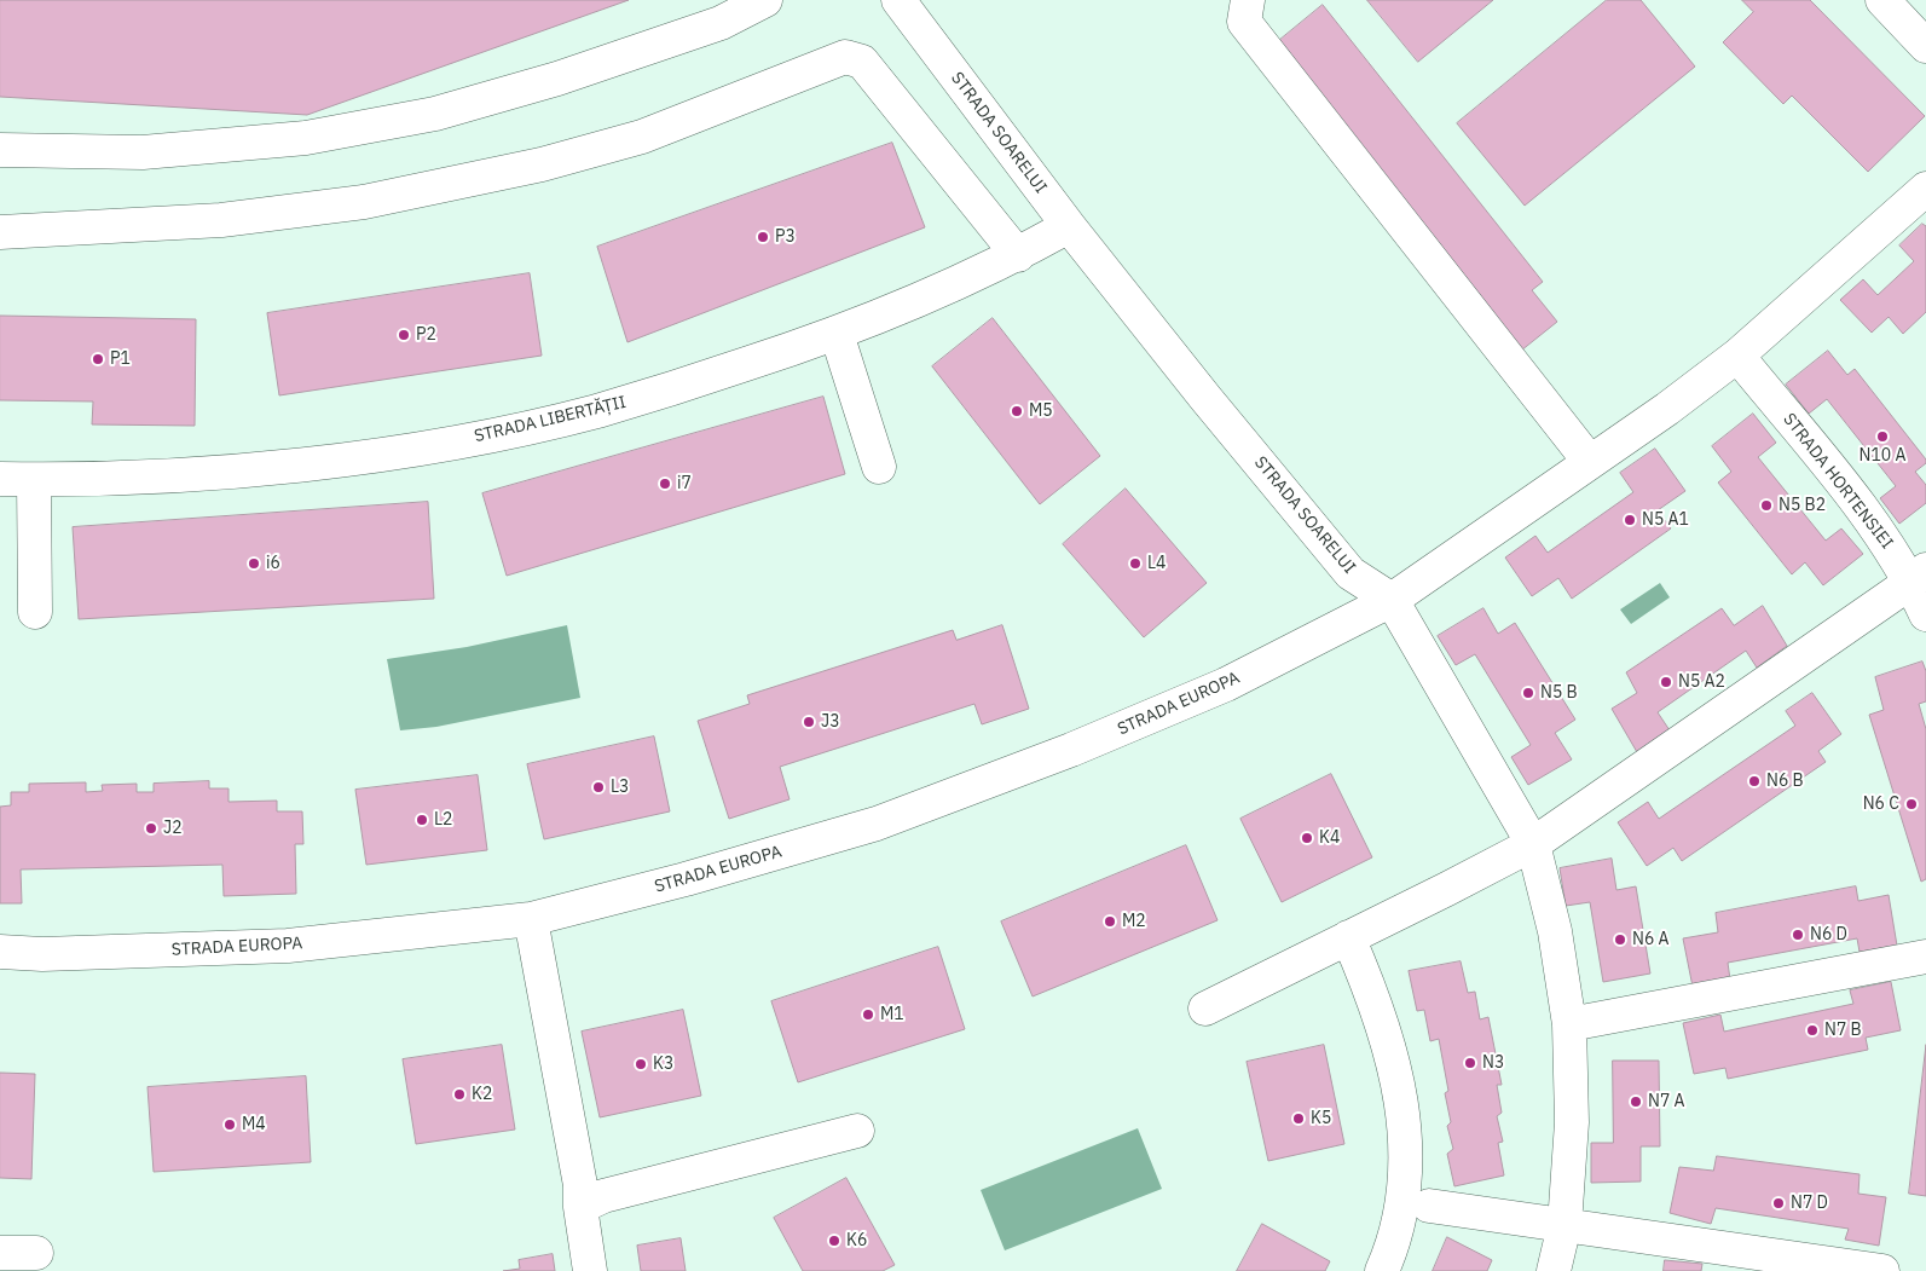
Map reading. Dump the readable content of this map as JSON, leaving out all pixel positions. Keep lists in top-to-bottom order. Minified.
{"streets":{"street":["STRADA SOARELUI","STRADA LIBERTĂȚII","STRADA HORTENSIEI","STRADA EUROPA"]},"crossings":[["STRADA SOARELUI","STRADA LIBERTĂȚII"],["STRADA SOARELUI","STRADA EUROPA"],["STRADA HORTENSIEI","STRADA EUROPA"]],"places":["P3","P2","P1","M5","N10 A","i7","N5 B2","N5 A1","i6","L4","N5 A2","N5 B","J3","N6 B","L3","N6 C","L2","J2","K4","M2","N6 D","N6 A","M1","N7 B","N3","K3","K2","N7 A","K5","M4","N7 D","K6"]}
